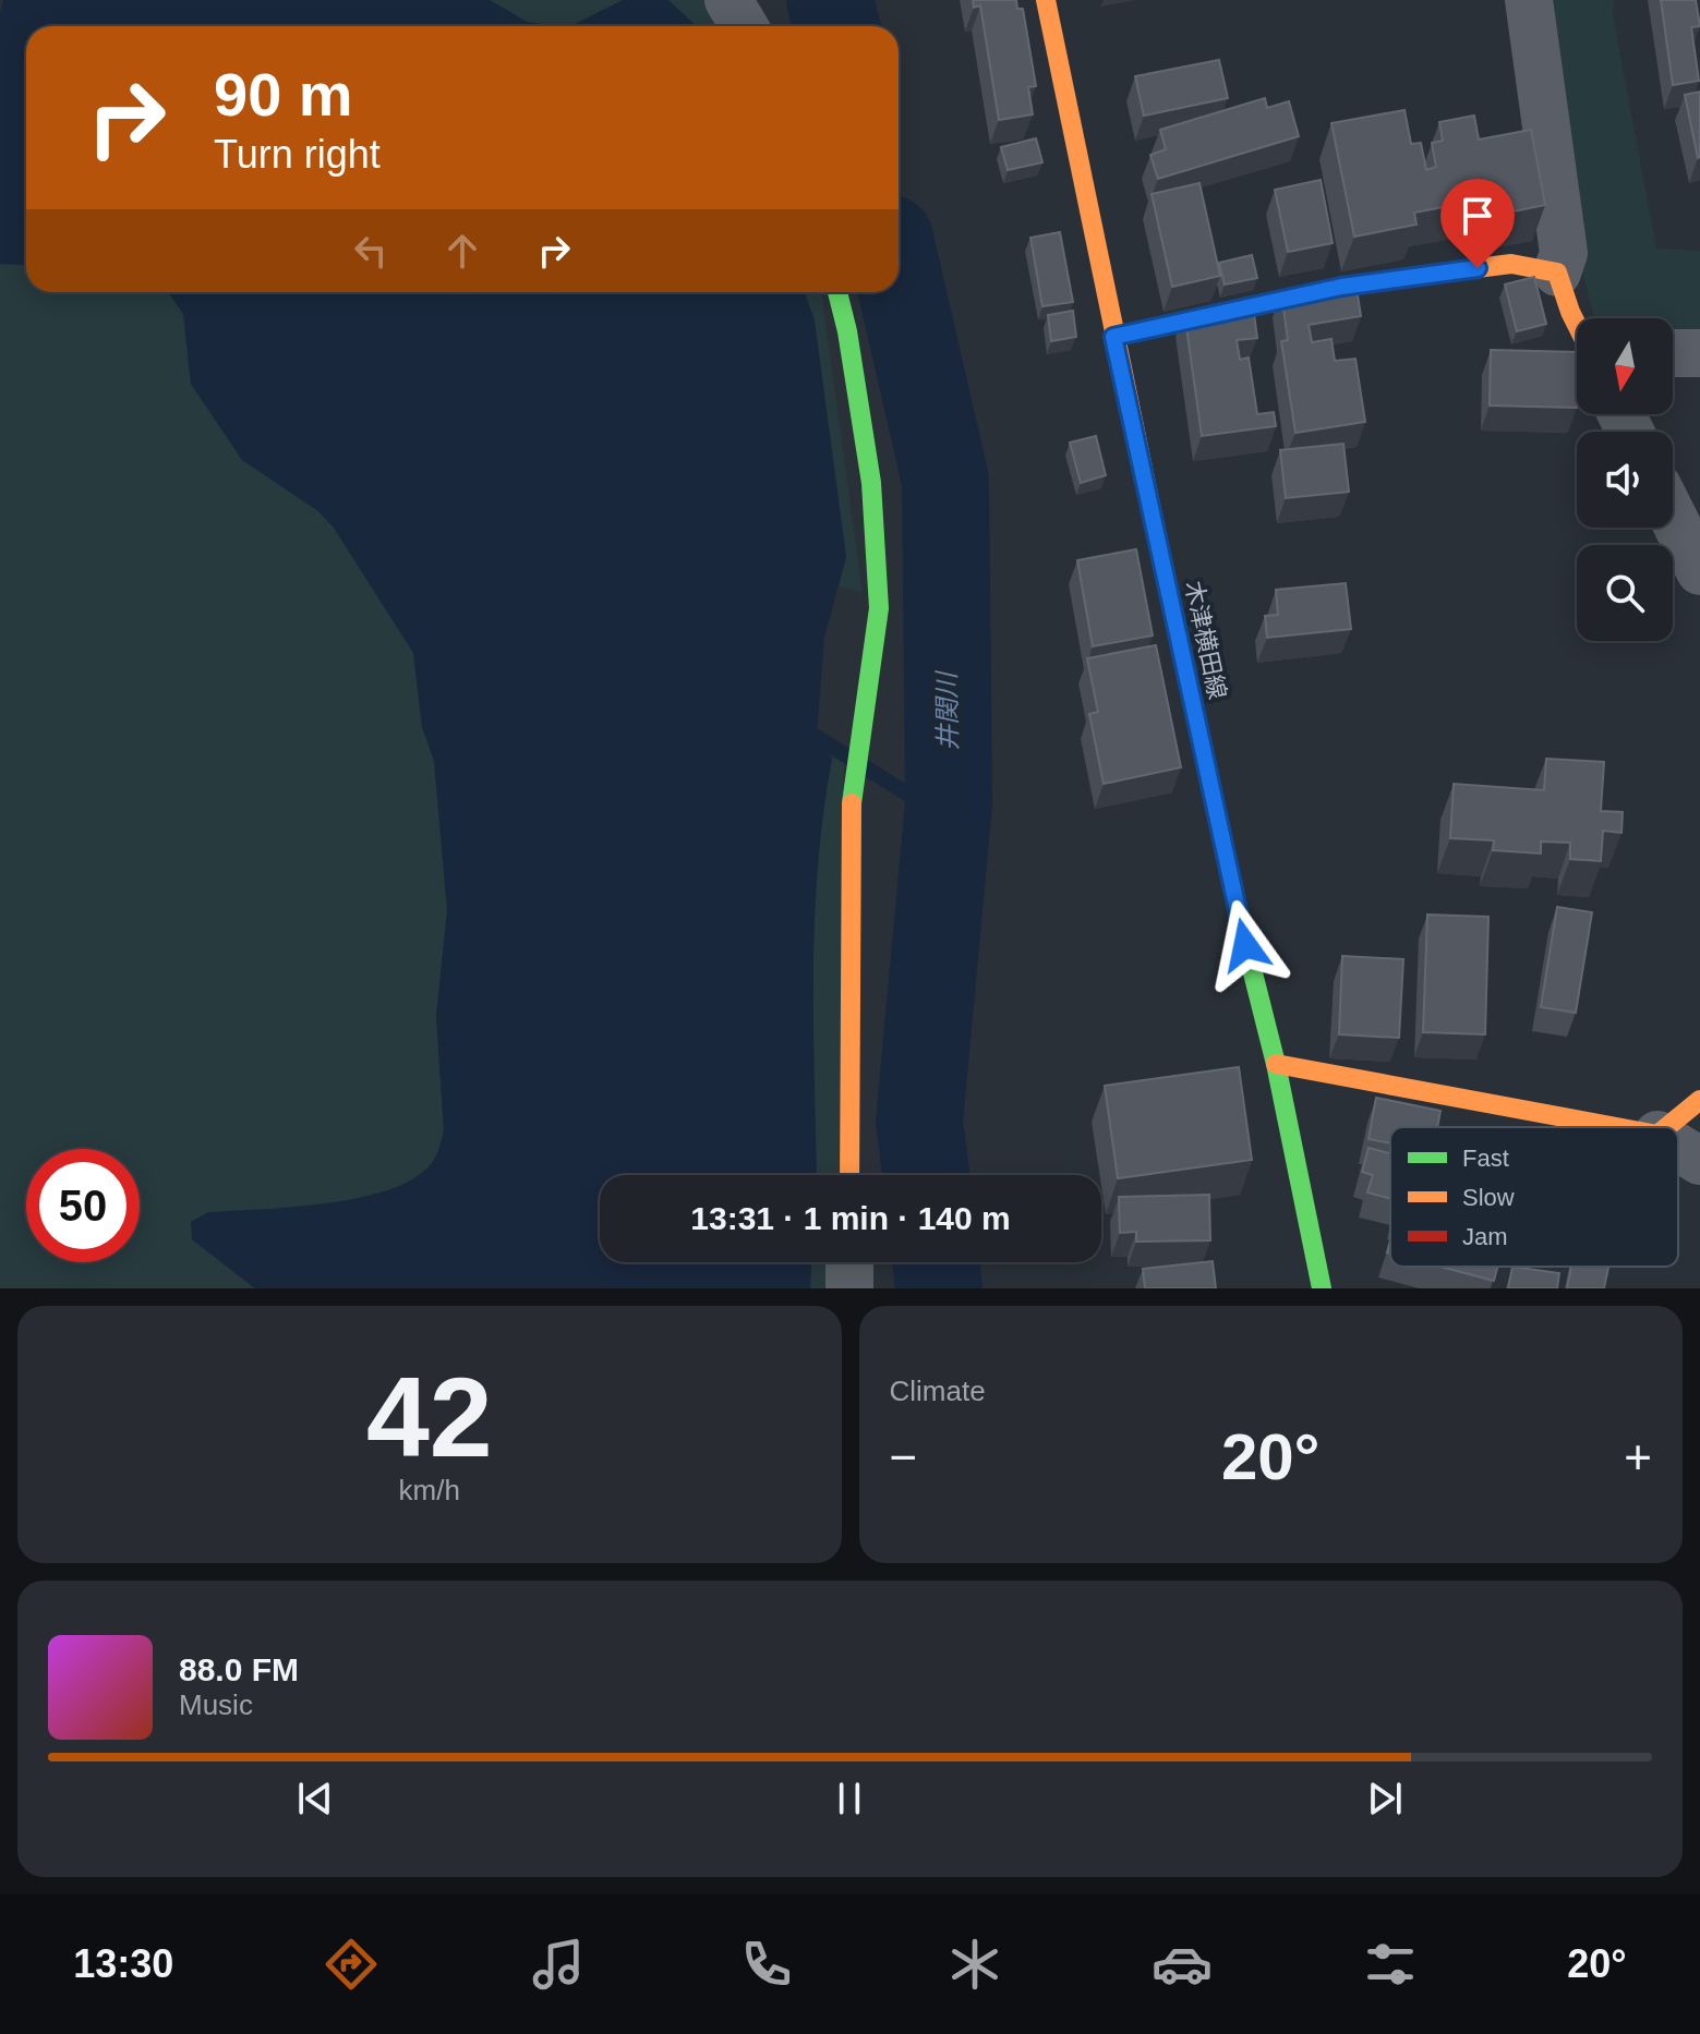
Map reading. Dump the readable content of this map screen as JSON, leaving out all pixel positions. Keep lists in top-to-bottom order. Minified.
{"streets":{"street":["木津横田線"]},"water":["井関川"],"legend":["Fast","Slow","Jam"],"north":"bottom","page":{"turn":["90 m","Turn right"],"limit":"50","trip":"13:31 · 1 min · 140 m","tile":[["42","km/h"],"Climate"],"heat":["−","20°","+"],"song":["88.0 FM","Music"],"tabs":["13:30","20°"]}}
